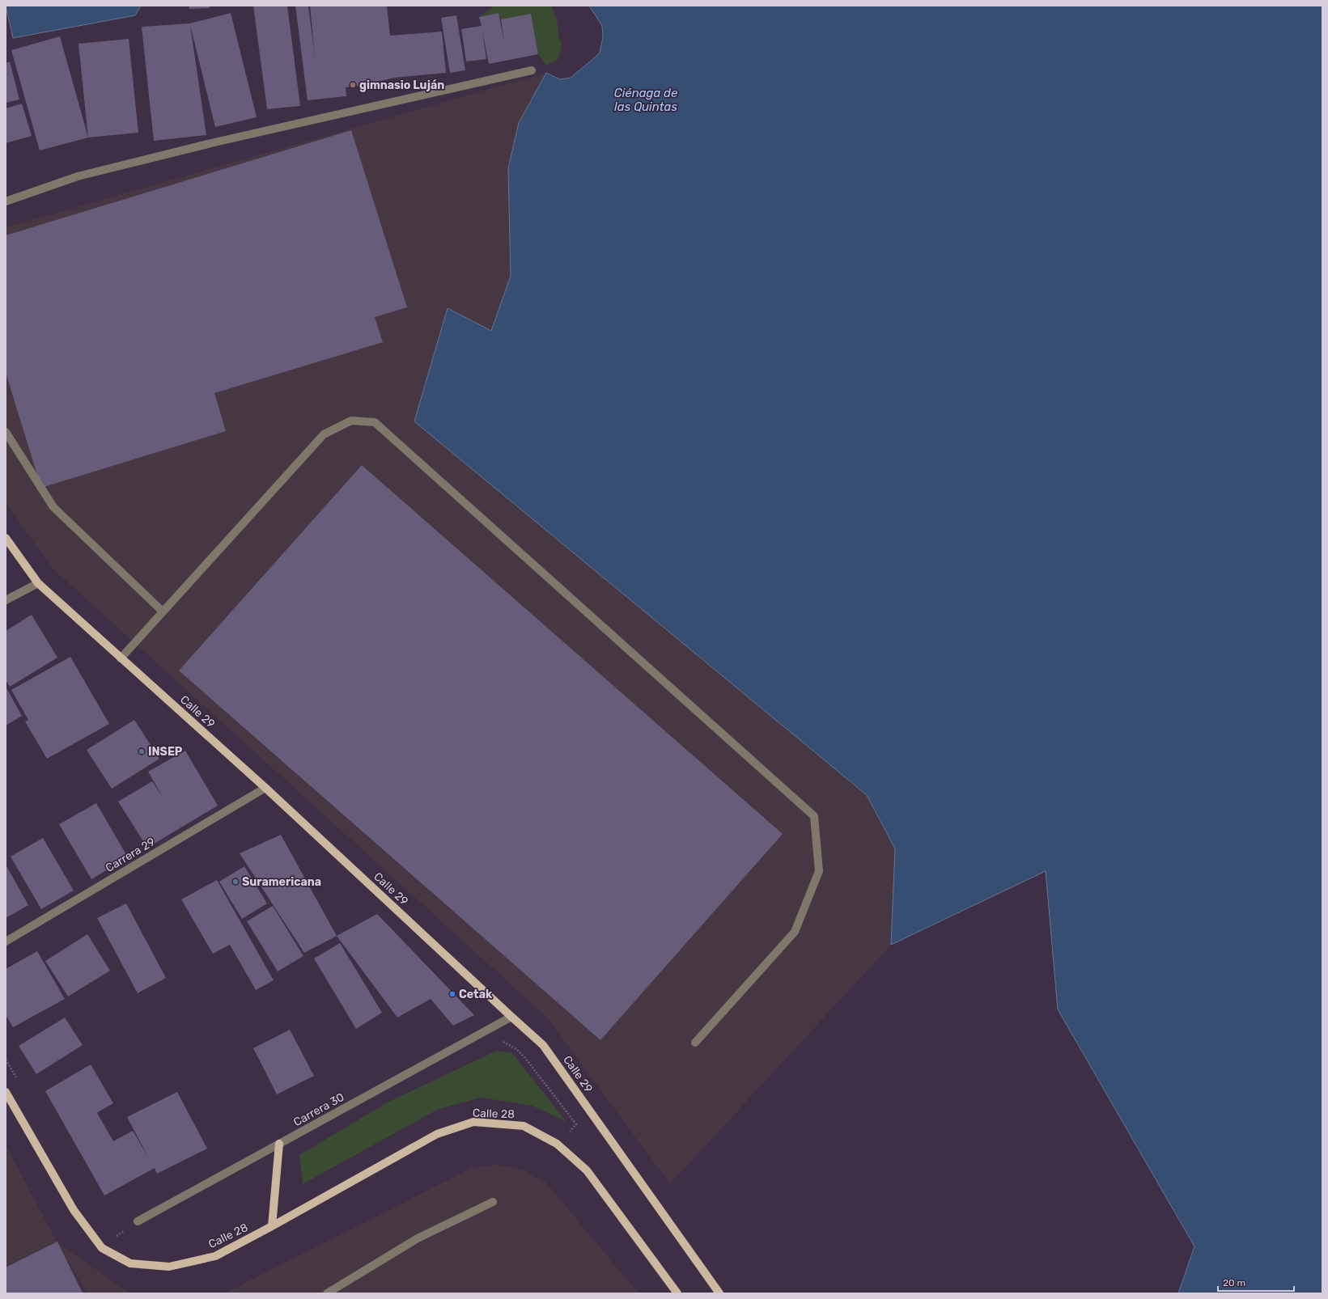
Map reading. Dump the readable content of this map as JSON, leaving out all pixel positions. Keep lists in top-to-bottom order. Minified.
{"streets":{"main road":["Calle 29","Calle 28"],"street":["Carrera 29","Carrera 30"]},"crossings":[["Calle 29","Carrera 29"],["Calle 29","Carrera 30"]],"water":["Ciénaga de las Quintas"],"places":["gimnasio Luján","INSEP","Suramericana","Cetak"],"scale_bar":"20 m"}
